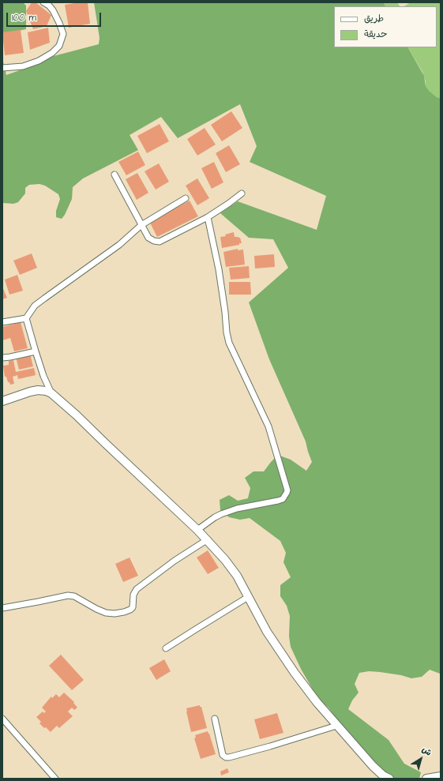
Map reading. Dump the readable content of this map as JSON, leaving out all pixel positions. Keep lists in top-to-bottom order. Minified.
{"legend":["طريق","حديقة"],"scale_bar":"100 m","north":"top right"}
